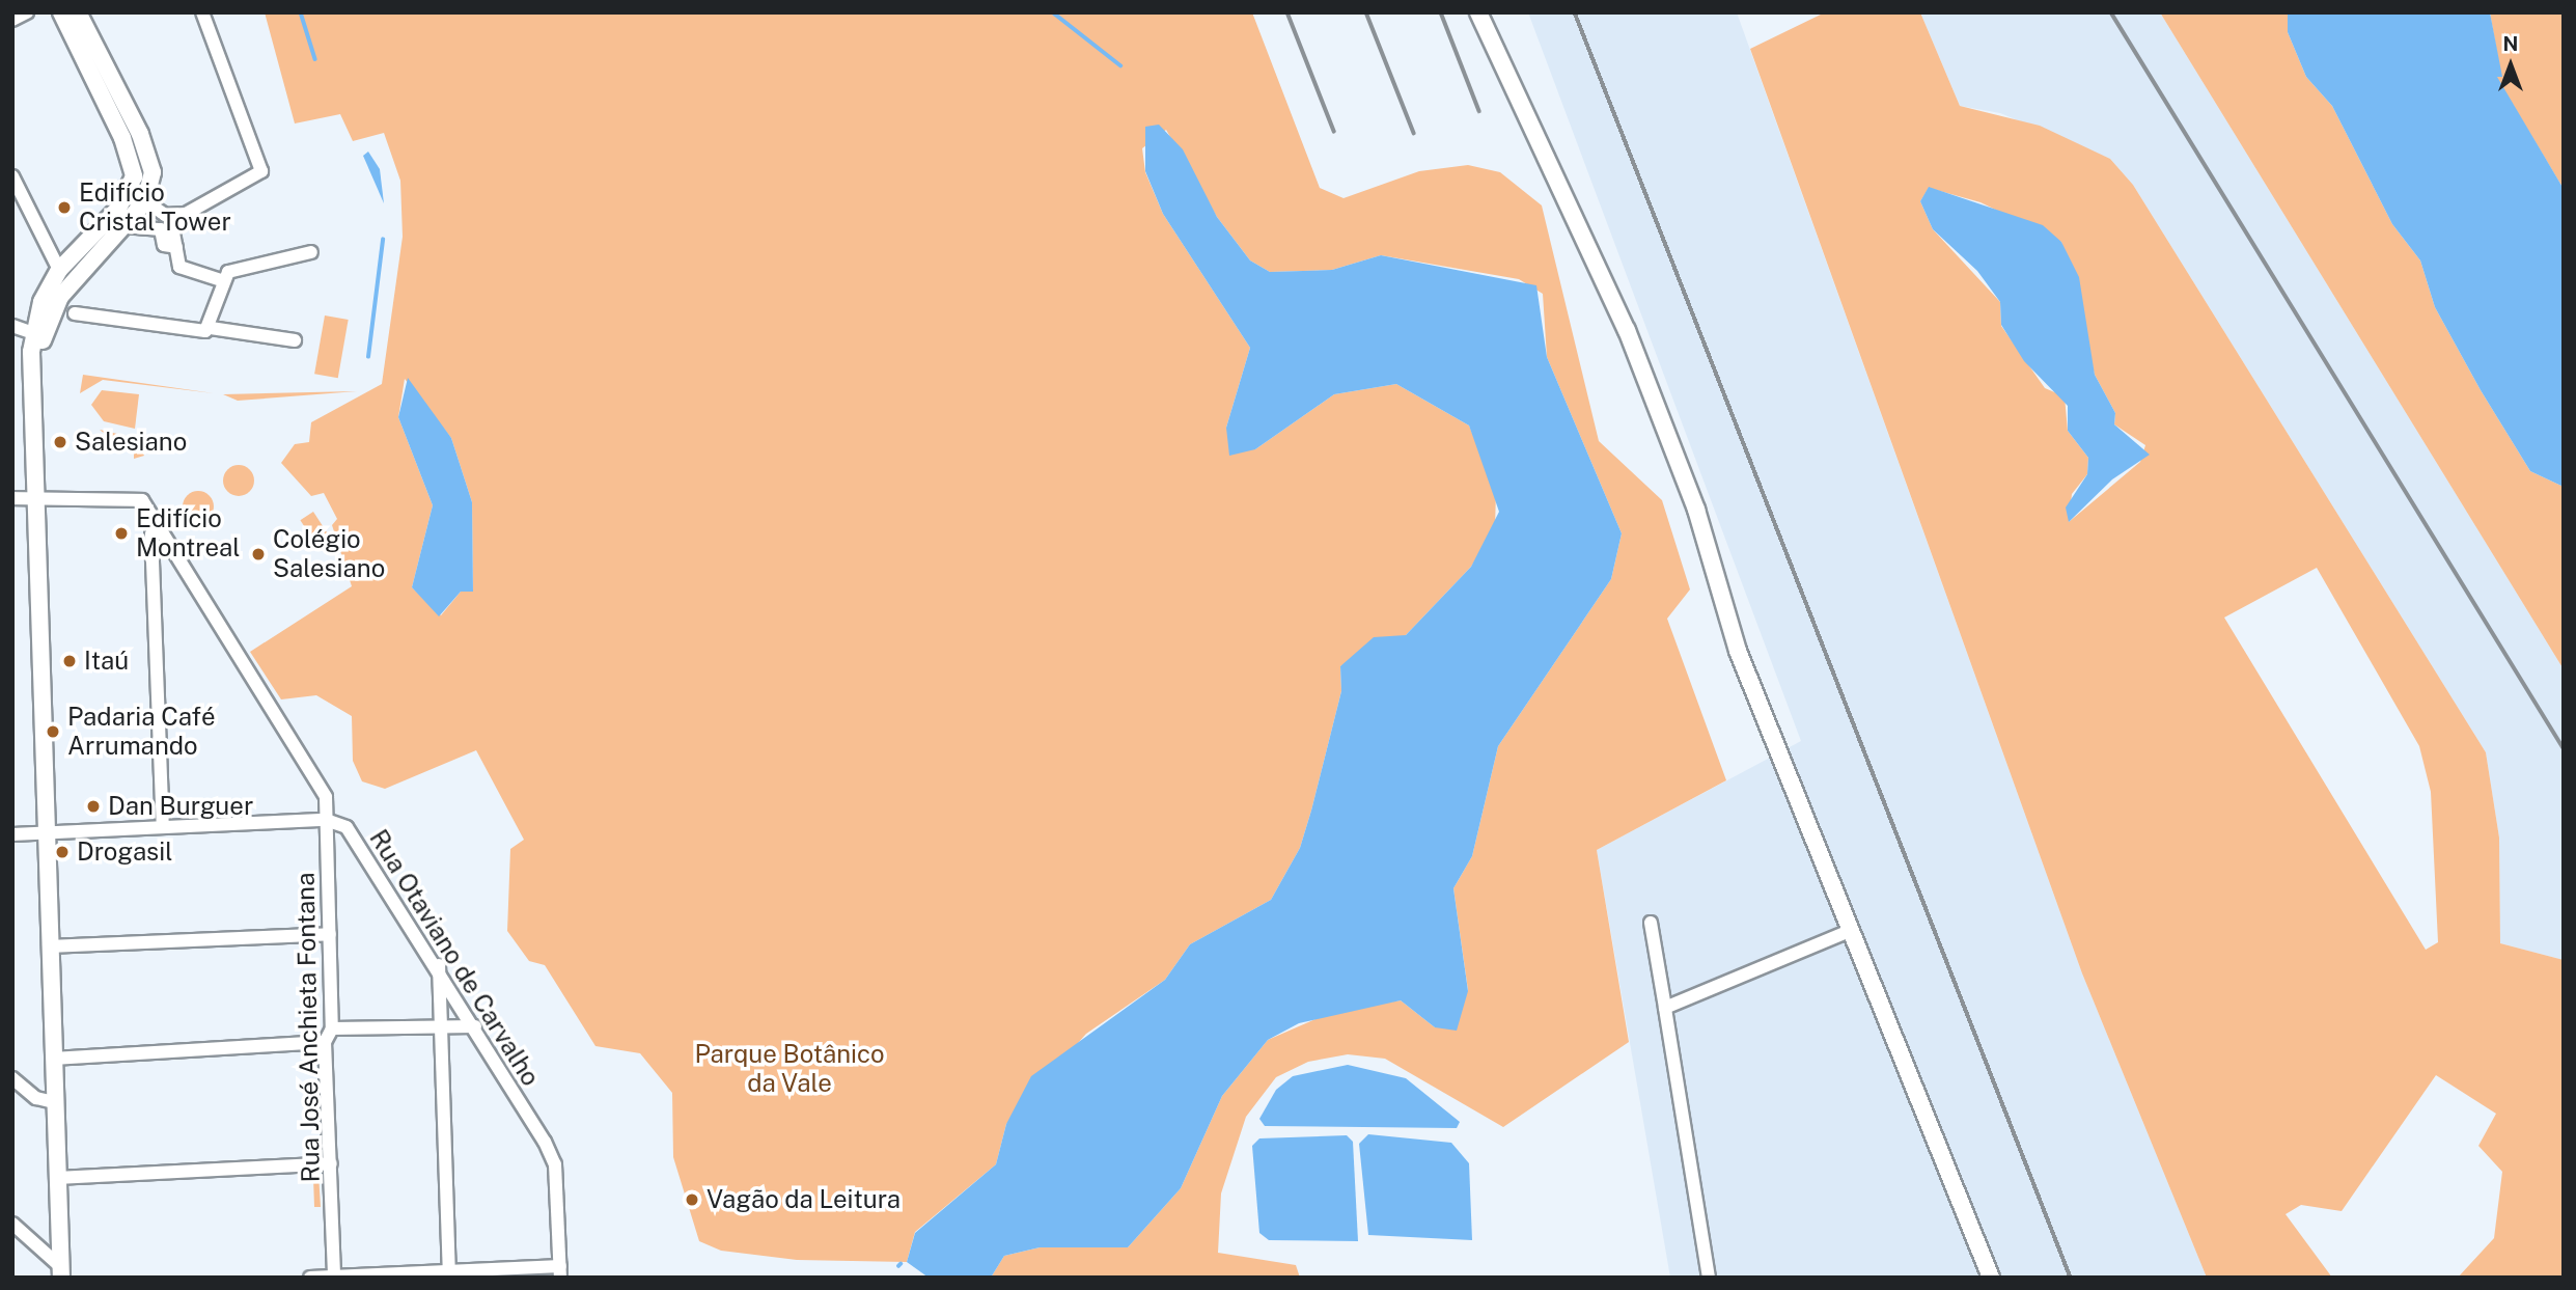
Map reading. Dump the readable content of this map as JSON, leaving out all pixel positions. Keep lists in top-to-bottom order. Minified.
{"streets":{"street":["Rua Otaviano de Carvalho","Rua José Anchieta Fontana"]},"crossings":[["Rua Otaviano de Carvalho","Rua José Anchieta Fontana"]],"parks":["Parque Botânico da Vale"],"places":["Edifício Cristal Tower","Salesiano","Edifício Montreal","Colégio Salesiano","Itaú","Padaria Café Arrumando","Dan Burguer","Drogasil","Vagão da Leitura"],"north":"top"}
